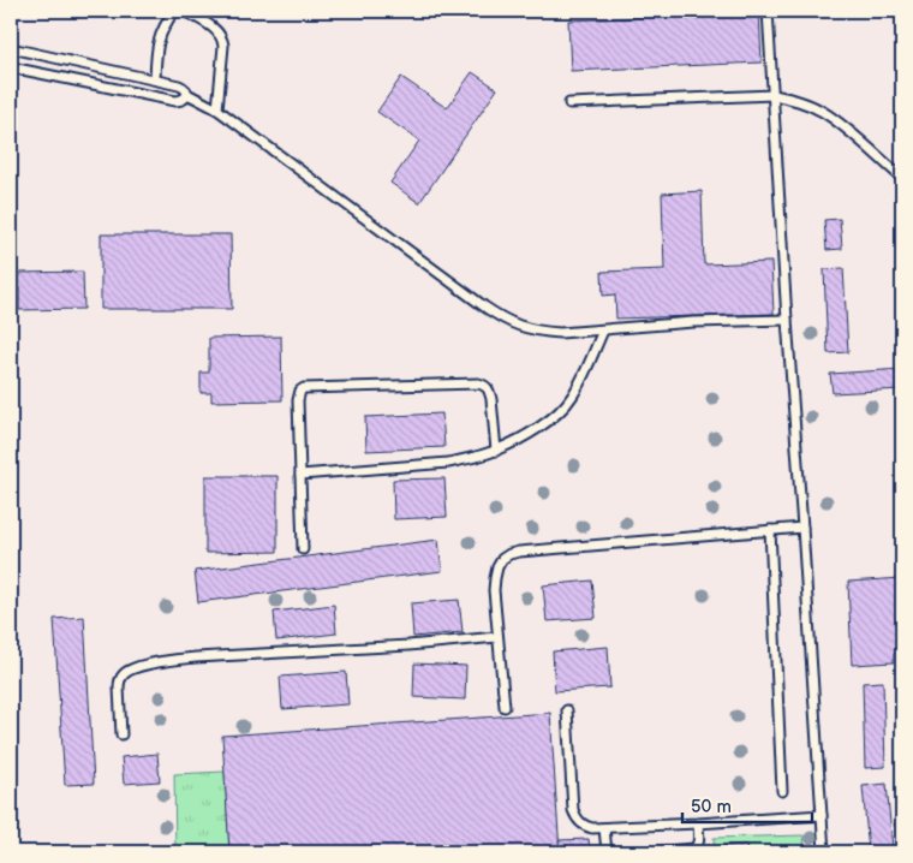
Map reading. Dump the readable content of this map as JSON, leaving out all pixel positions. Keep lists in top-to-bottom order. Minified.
{"scale_bar":"50 m"}
